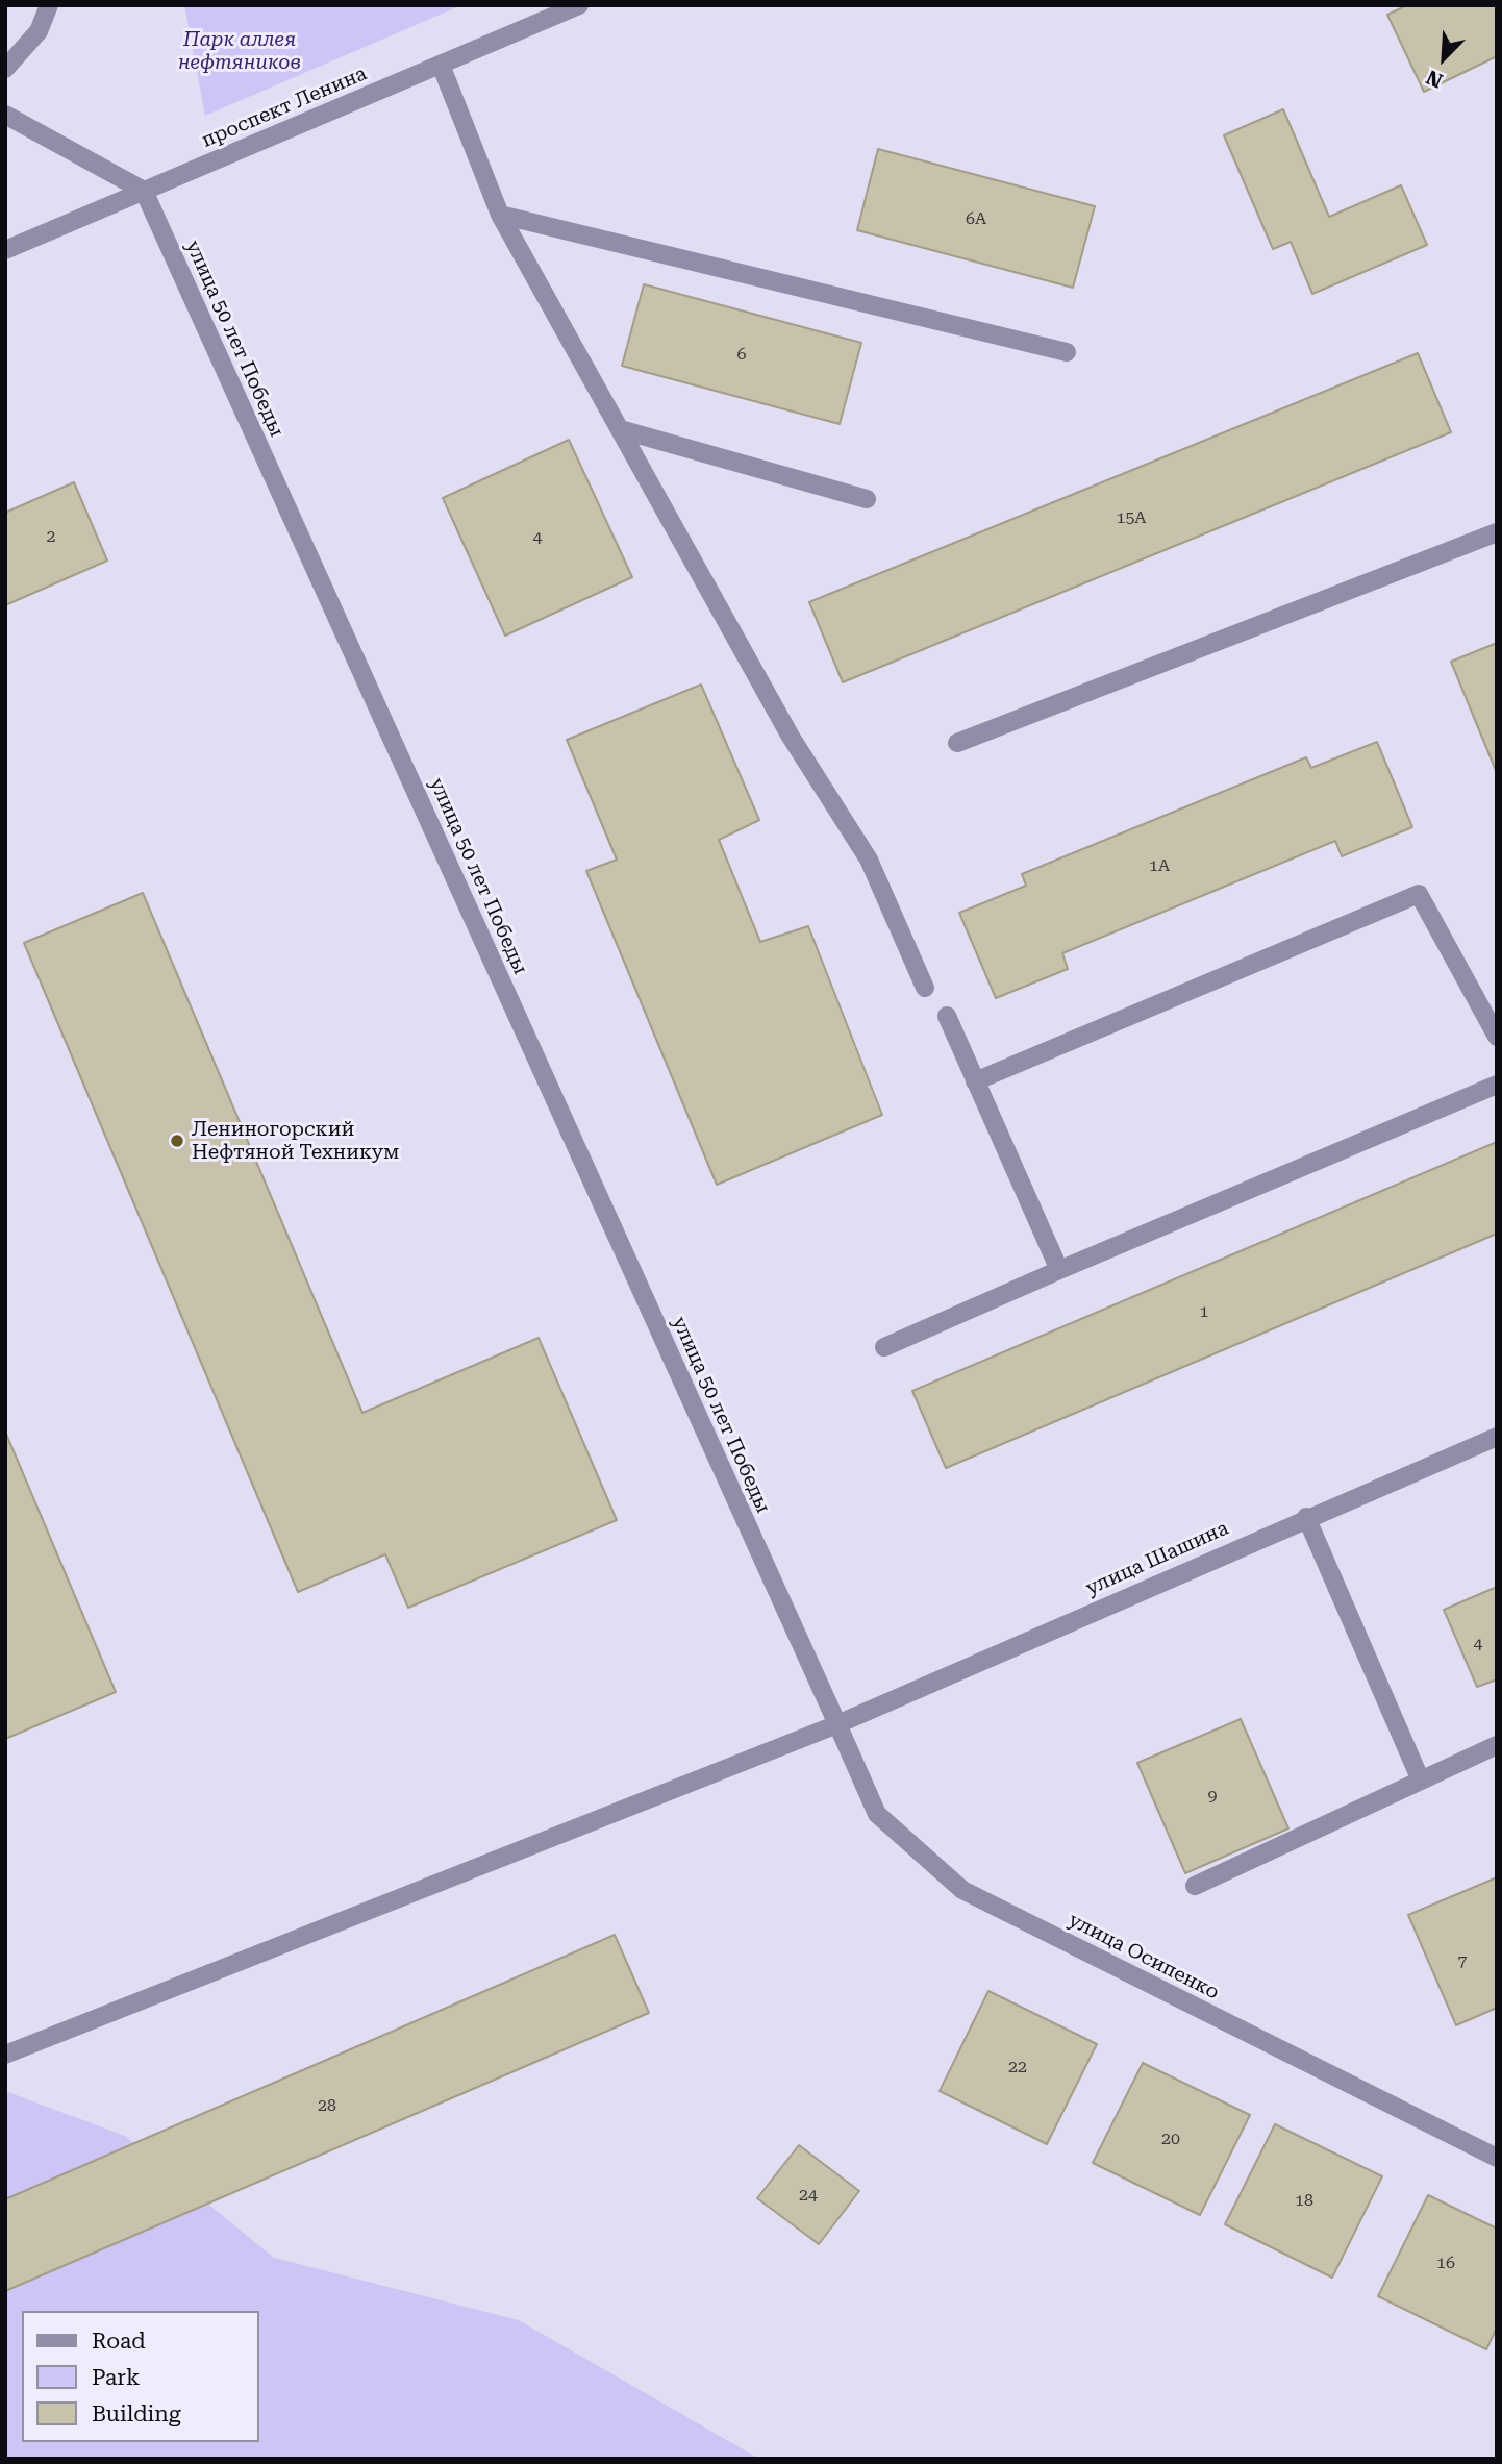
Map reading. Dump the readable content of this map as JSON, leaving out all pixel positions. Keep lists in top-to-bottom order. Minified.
{"streets":{"street":["проспект Ленина","улица 50 лет Победы","улица Шашина","улица Осипенко"]},"crossings":[["проспект Ленина","улица 50 лет Победы"],["улица 50 лет Победы","улица Шашина"],["улица 50 лет Победы","улица Осипенко"],["улица Шашина","улица Осипенко"]],"parks":["Парк аллея нефтяников"],"places":["Лениногорский Нефтяной Техникум"],"house_numbers":["6А","6","15А","2","4","1А","1","4","9","7","22","28","20","24","18","16"],"legend":["Road","Park","Building"],"north":"bottom left"}
